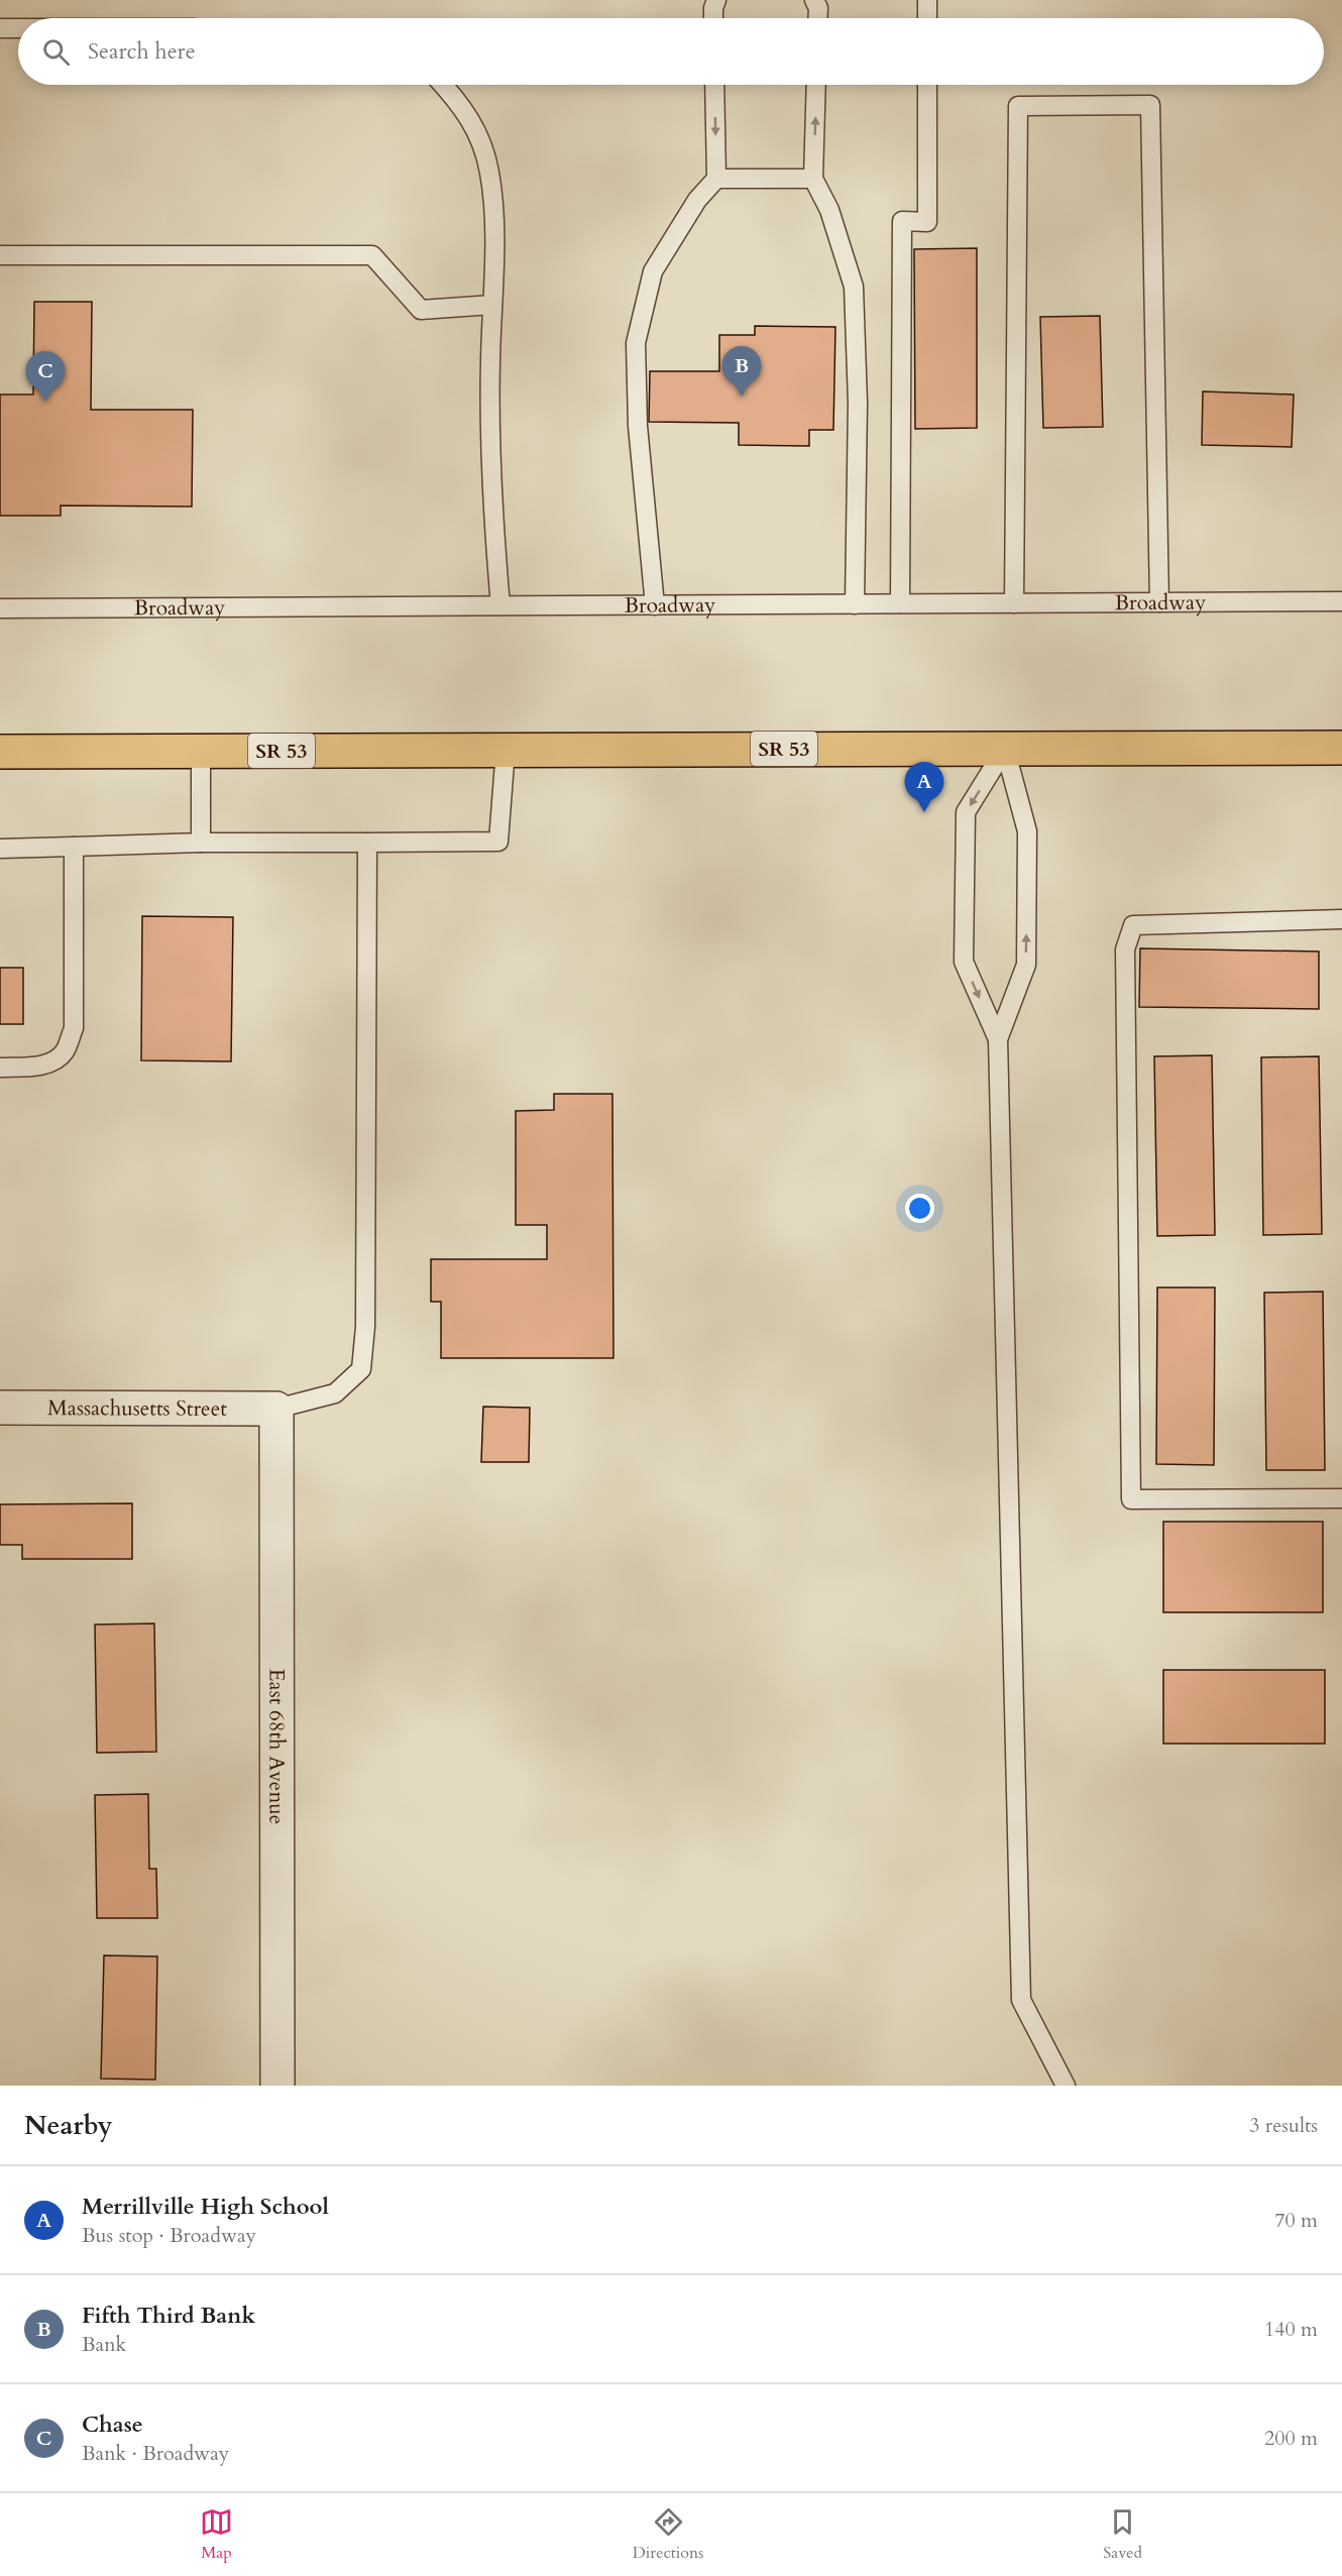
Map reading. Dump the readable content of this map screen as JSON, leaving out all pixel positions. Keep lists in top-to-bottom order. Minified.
{"streets":{"main road":["SR 53"],"street":["Massachusetts Street","East 68th Avenue"],"lane":["Broadway"]},"crossings":[["Massachusetts Street","East 68th Avenue"]],"page":{"search":"Search here","pins":["B","C","A"],"heading":["Nearby","3 results"],"list":[{"mark":"A","name":"Merrillville High School","note":"Bus stop · Broadway","value":"70 m"},{"mark":"B","name":"Fifth Third Bank","note":"Bank","value":"140 m"},{"mark":"C","name":"Chase","note":"Bank · Broadway","value":"200 m"}],"nav":["Map","Directions","Saved"]}}
